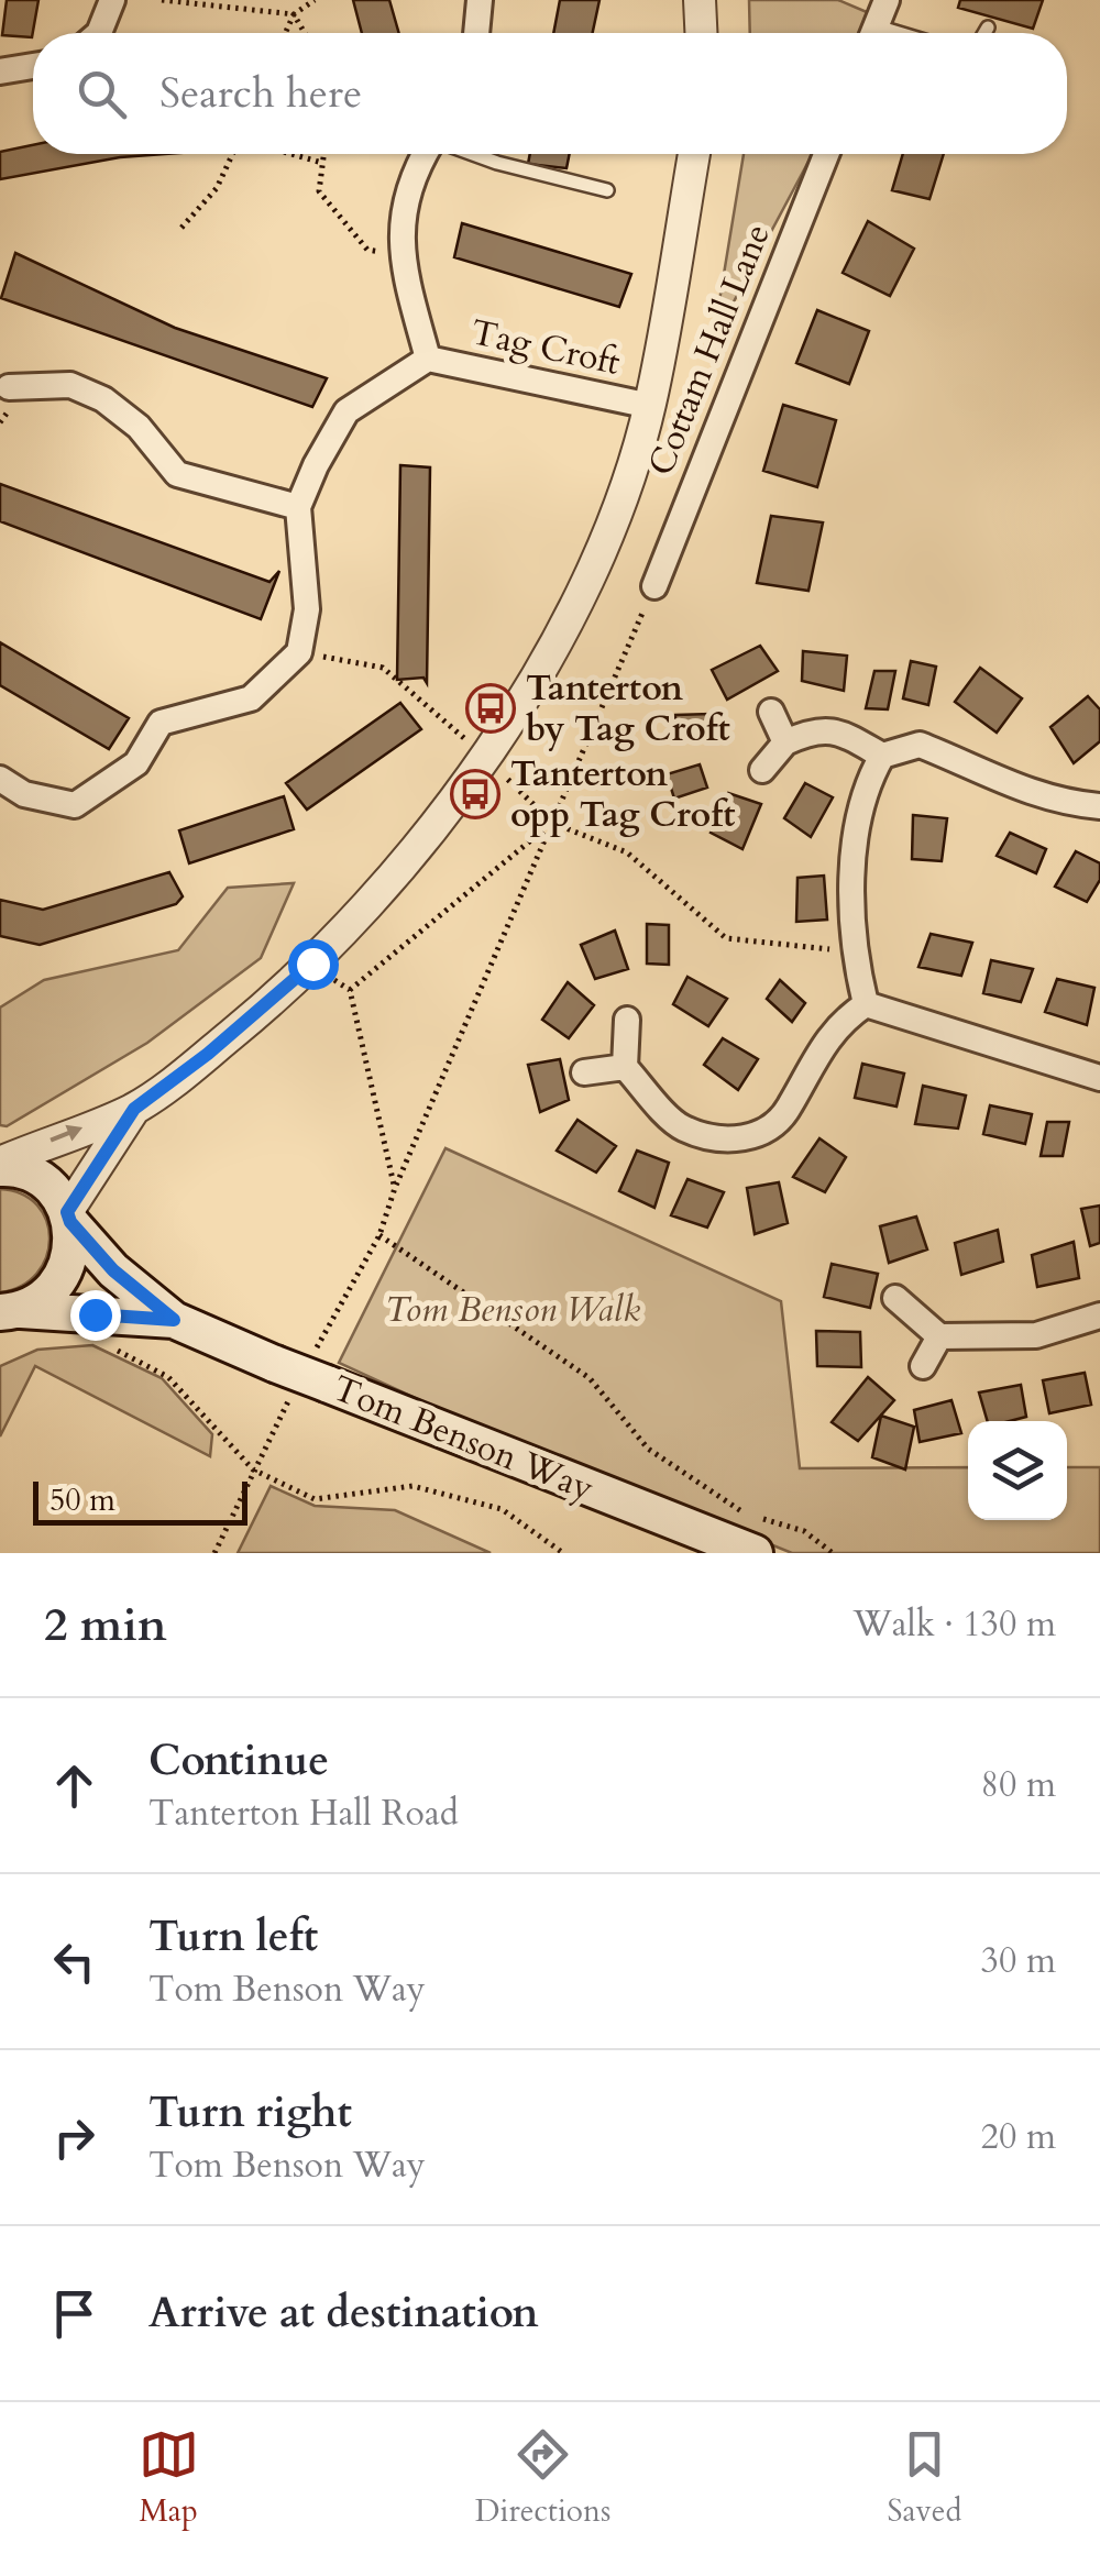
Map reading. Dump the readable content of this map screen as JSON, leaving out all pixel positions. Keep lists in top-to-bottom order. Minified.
{"streets":{"main road":["Tom Benson Way"],"street":["Tag Croft","Cottam Hall Lane"]},"parks":["Tom Benson Walk"],"places":{"bus stop":["Tanterton by Tag Croft","Tanterton opp Tag Croft"]},"scale_bar":"50 m","page":{"search":"Search here","scale":"50 m","heading":["2 min","Walk · 130 m"],"list":[["Continue","Tanterton Hall Road","80 m"],["Turn left","Tom Benson Way","30 m"],["Turn right","Tom Benson Way","20 m"],"Arrive at destination"],"nav":["Map","Directions","Saved"]}}
